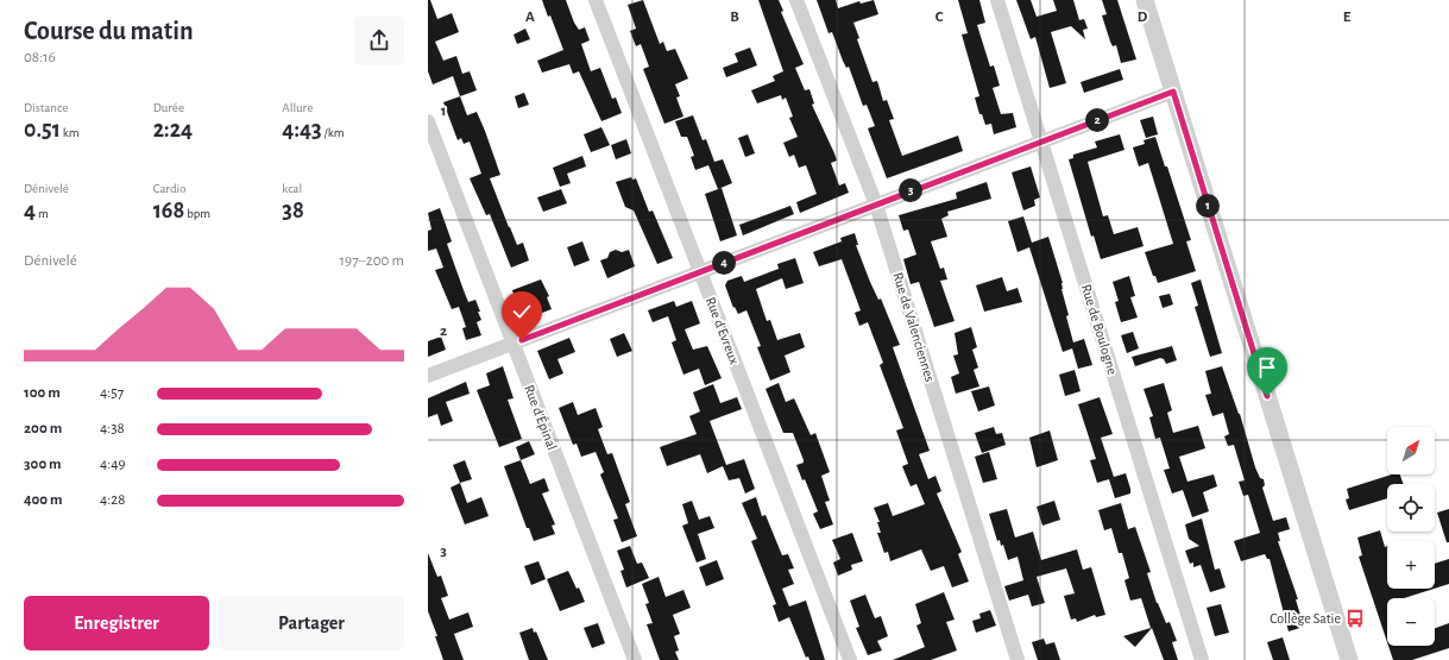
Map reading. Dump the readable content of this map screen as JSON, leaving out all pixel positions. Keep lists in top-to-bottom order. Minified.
{"streets":{"street":["Rue de Valenciennes","Rue de Boulogne","Rue d'Evreux","Rue d'Épinal"]},"places":{"bus stop":["Collège Satie"]},"north":"top right","page":{"heading":["Course du matin","08:16"],"stats":[["Distance","0.51 km"],["Durée","2:24"],["Allure","4:43 /km"],["Dénivelé","4 m"],["Cardio","168 bpm"],["kcal","38"]],"pins":["2","3","1","4"],"chart":["Dénivelé","197–200 m"],"list":[{"name":"100 m","note":"4:57"},{"name":"200 m","note":"4:38"},{"name":"300 m","note":"4:49"},{"name":"400 m","note":"4:28"}],"map_buttons":["+","−"],"buttons":["Enregistrer","Partager"]},"grid":{"columns":["A","B","C","D","E"],"rows":["1","2","3"]}}
